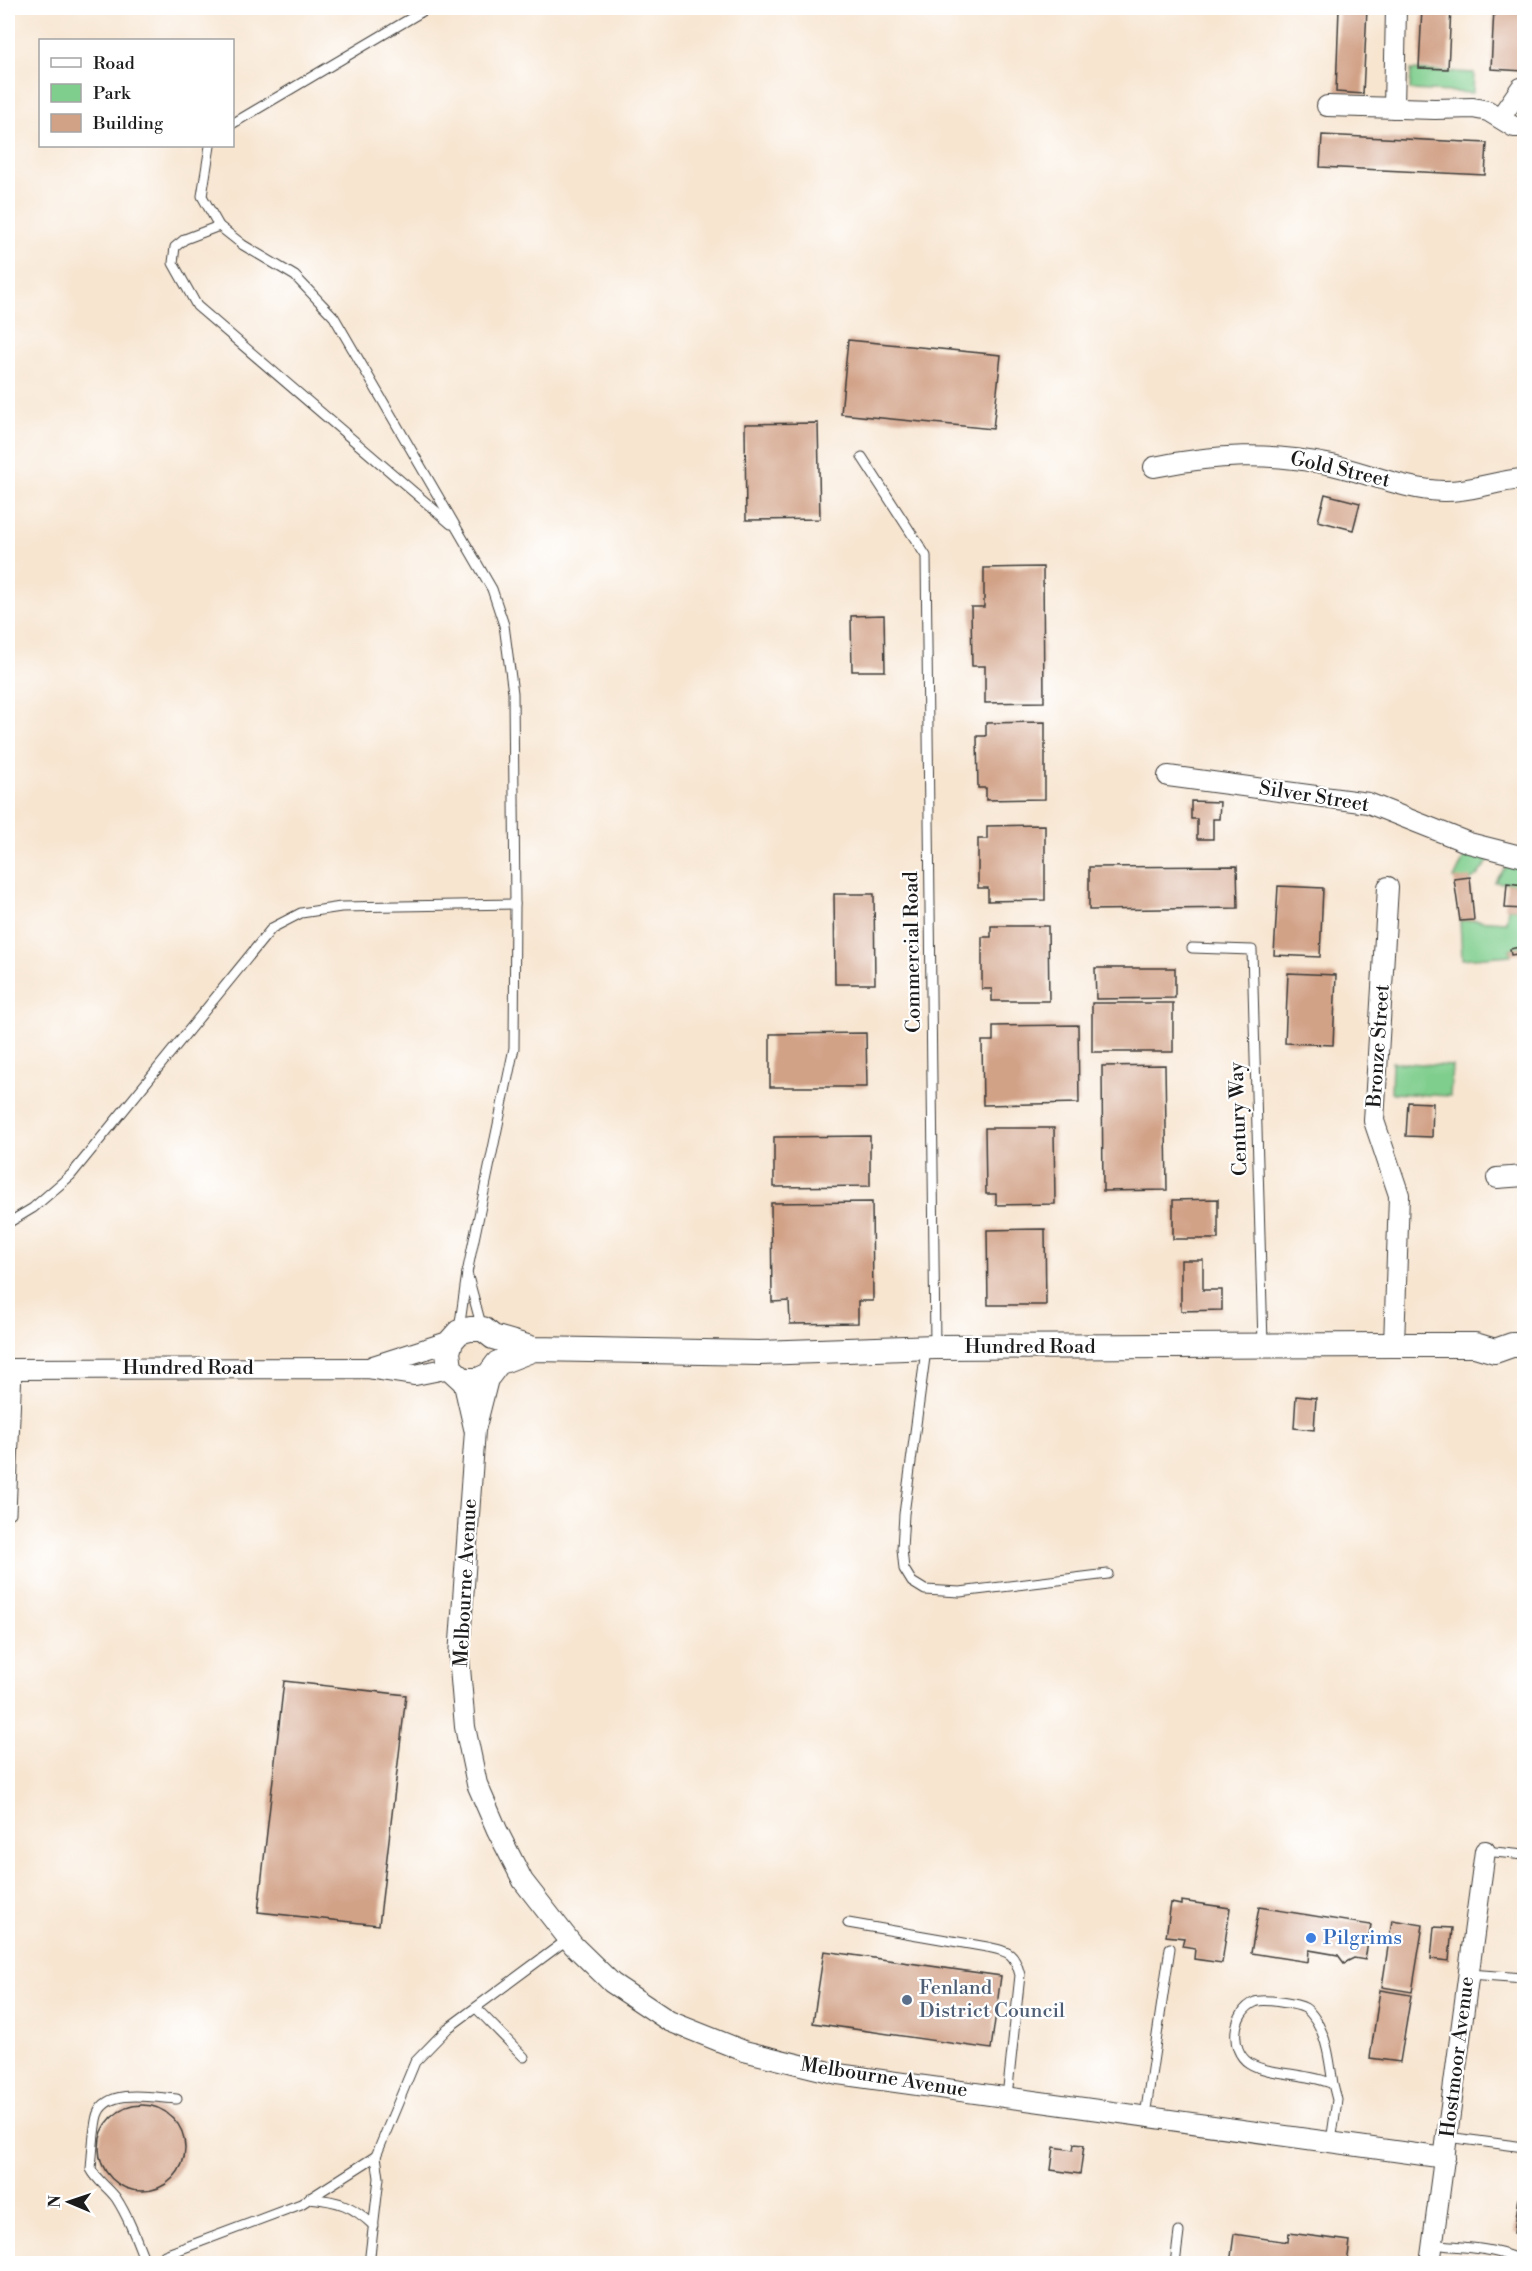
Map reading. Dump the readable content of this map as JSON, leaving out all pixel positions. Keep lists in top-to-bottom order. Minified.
{"streets":{"street":["Gold Street","Silver Street","Bronze Street","Hundred Road","Melbourne Avenue","Hostmoor Avenue"],"lane":["Commercial Road","Century Way"]},"crossings":[["Commercial Road","Hundred Road"],["Bronze Street","Hundred Road"],["Century Way","Hundred Road"],["Hundred Road","Melbourne Avenue"],["Melbourne Avenue","Hostmoor Avenue"]],"places":["Pilgrims","Fenland District Council"],"legend":["Road","Park","Building"],"north":"left"}
